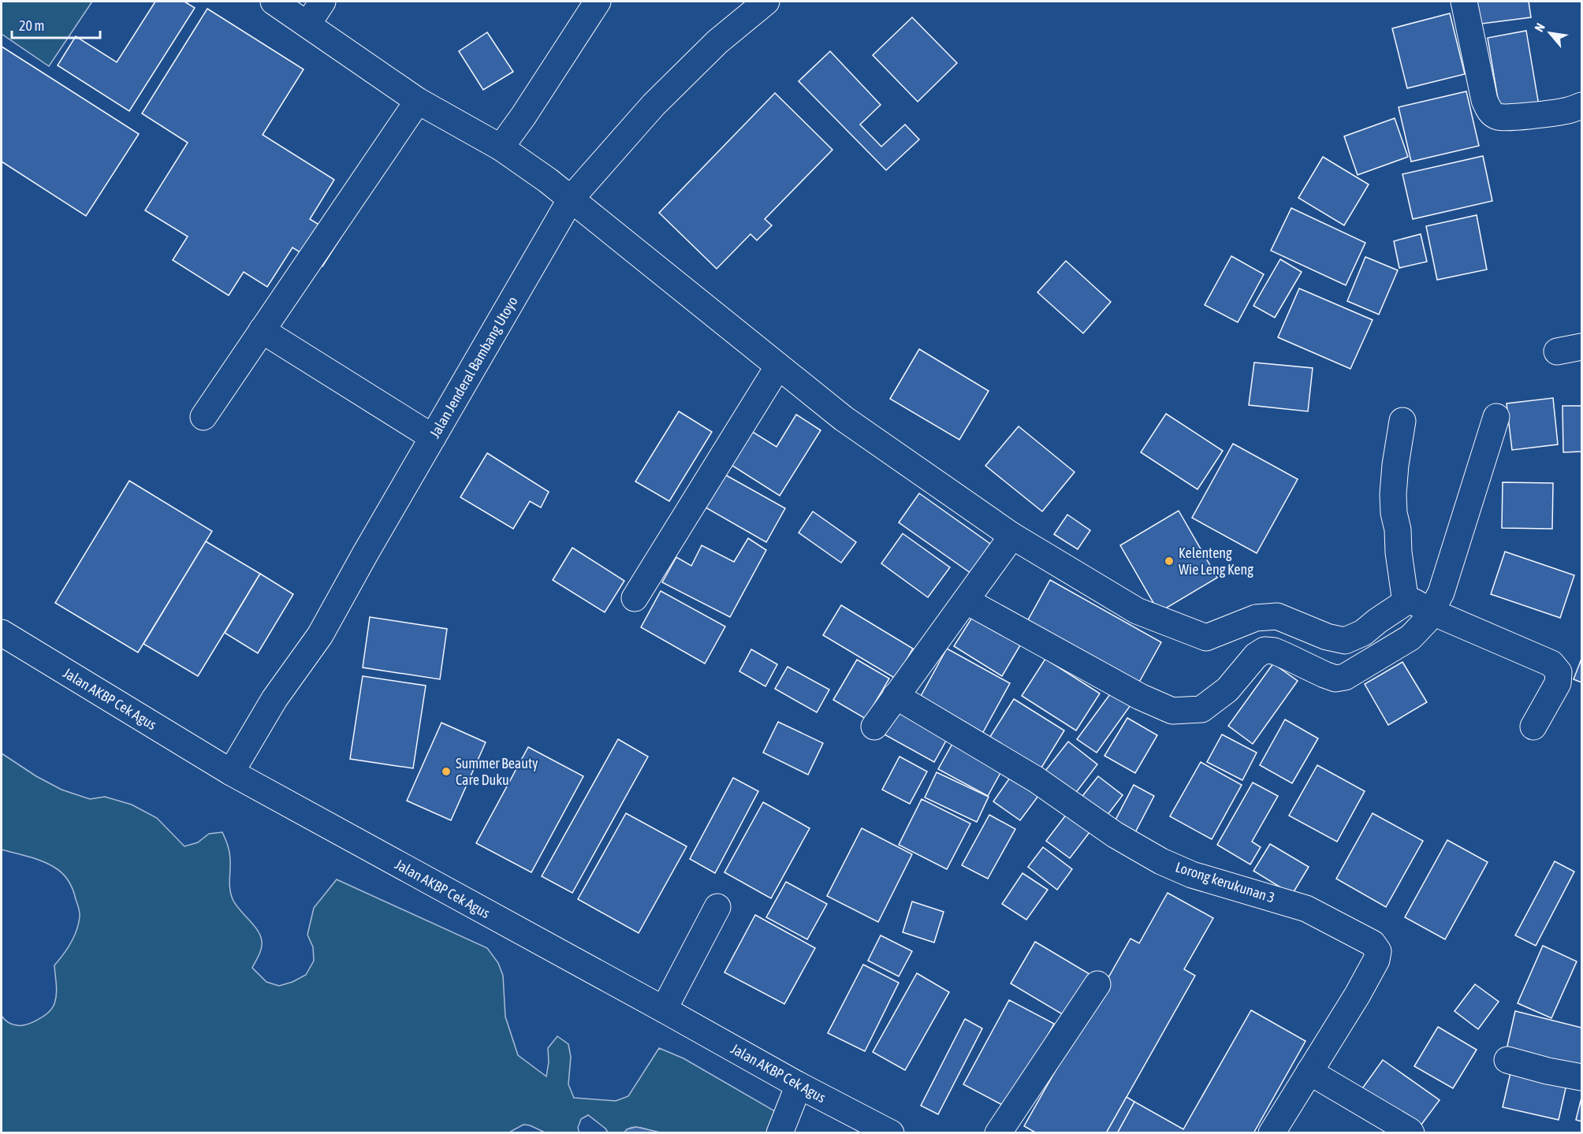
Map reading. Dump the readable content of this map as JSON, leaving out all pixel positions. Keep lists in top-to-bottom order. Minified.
{"streets":{"street":["Jalan Jenderal Bambang Utoyo","Jalan AKBP Cek Agus","Lorong kerukunan 3"]},"crossings":[["Jalan Jenderal Bambang Utoyo","Jalan AKBP Cek Agus"]],"places":["Kelenteng Wie Leng Keng","Summer Beauty Care Duku"],"scale_bar":"20 m","north":"top left"}
